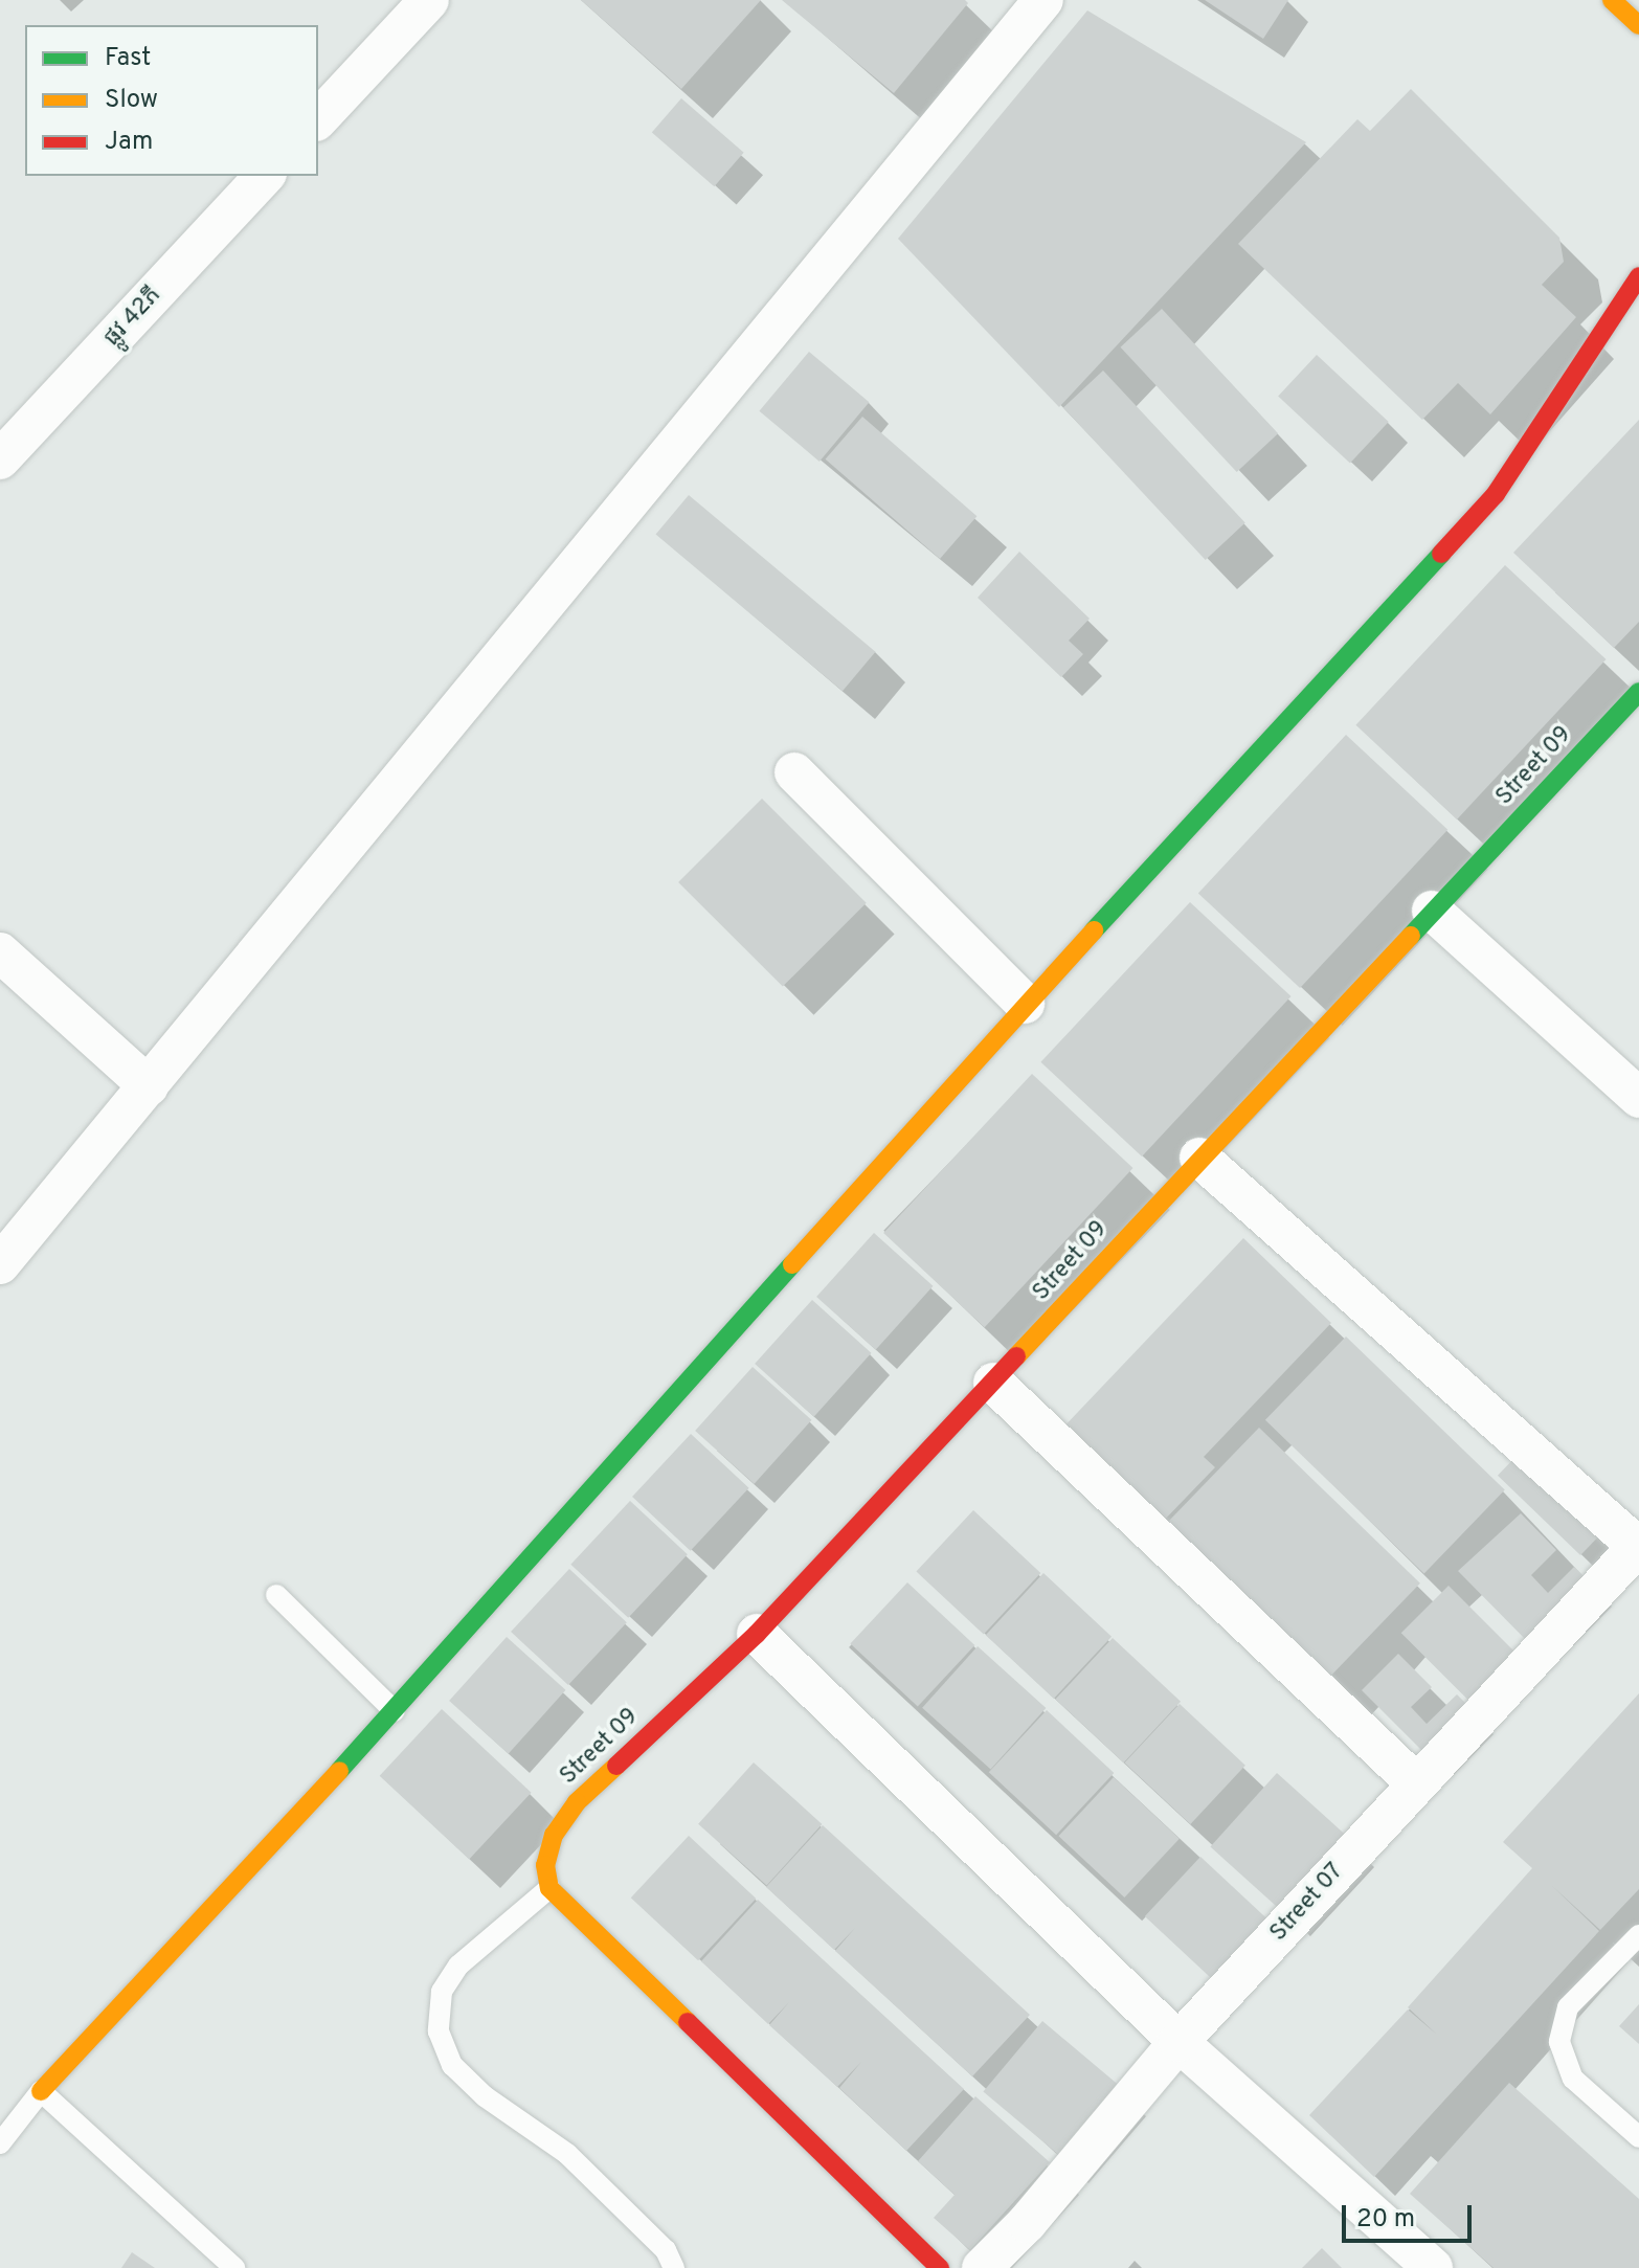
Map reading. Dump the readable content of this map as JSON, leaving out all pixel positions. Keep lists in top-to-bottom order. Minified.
{"streets":{"street":["ផ្លូវ 42ភី","Street 09","Street 07"]},"legend":["Fast","Slow","Jam"],"scale_bar":"20 m"}
